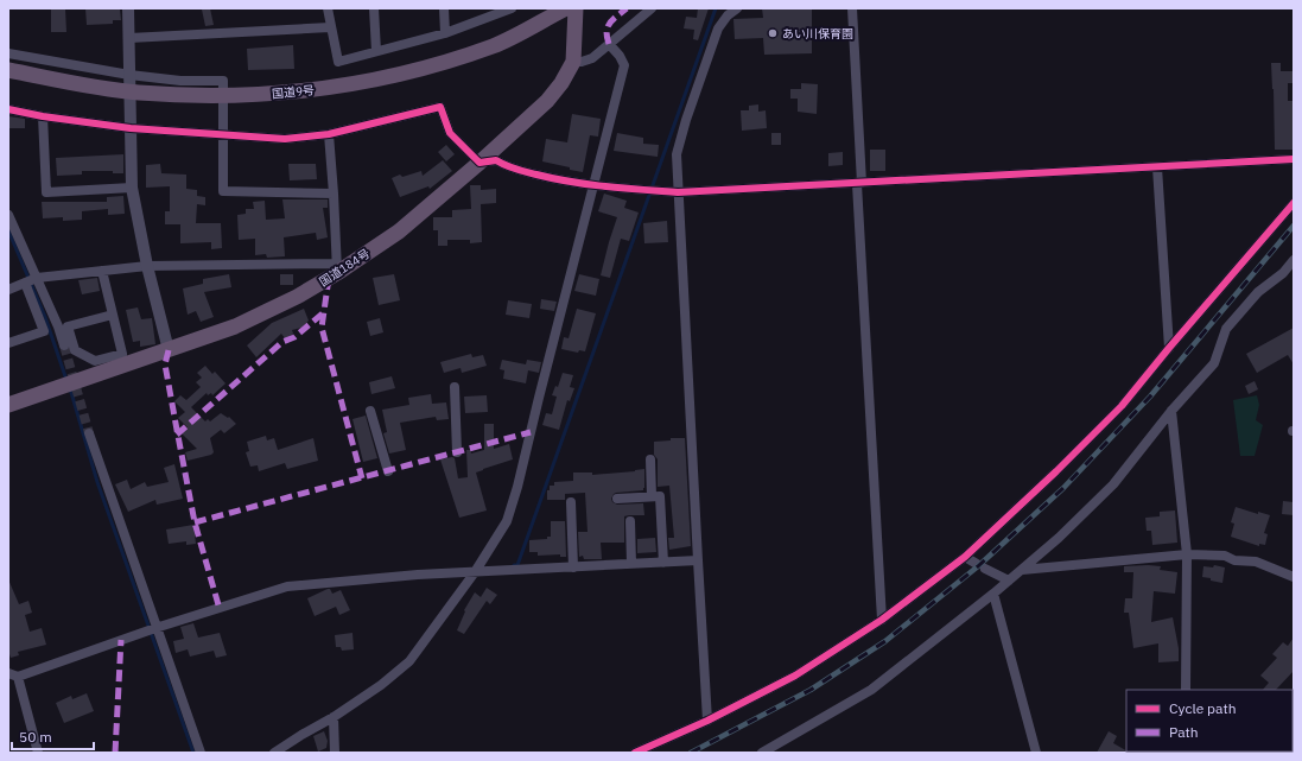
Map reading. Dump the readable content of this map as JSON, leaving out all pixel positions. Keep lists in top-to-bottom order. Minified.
{"streets":{"highway":["国道9号","国道184号"]},"places":["あい川保育園"],"legend":["Cycle path","Path"],"scale_bar":"50 m"}
